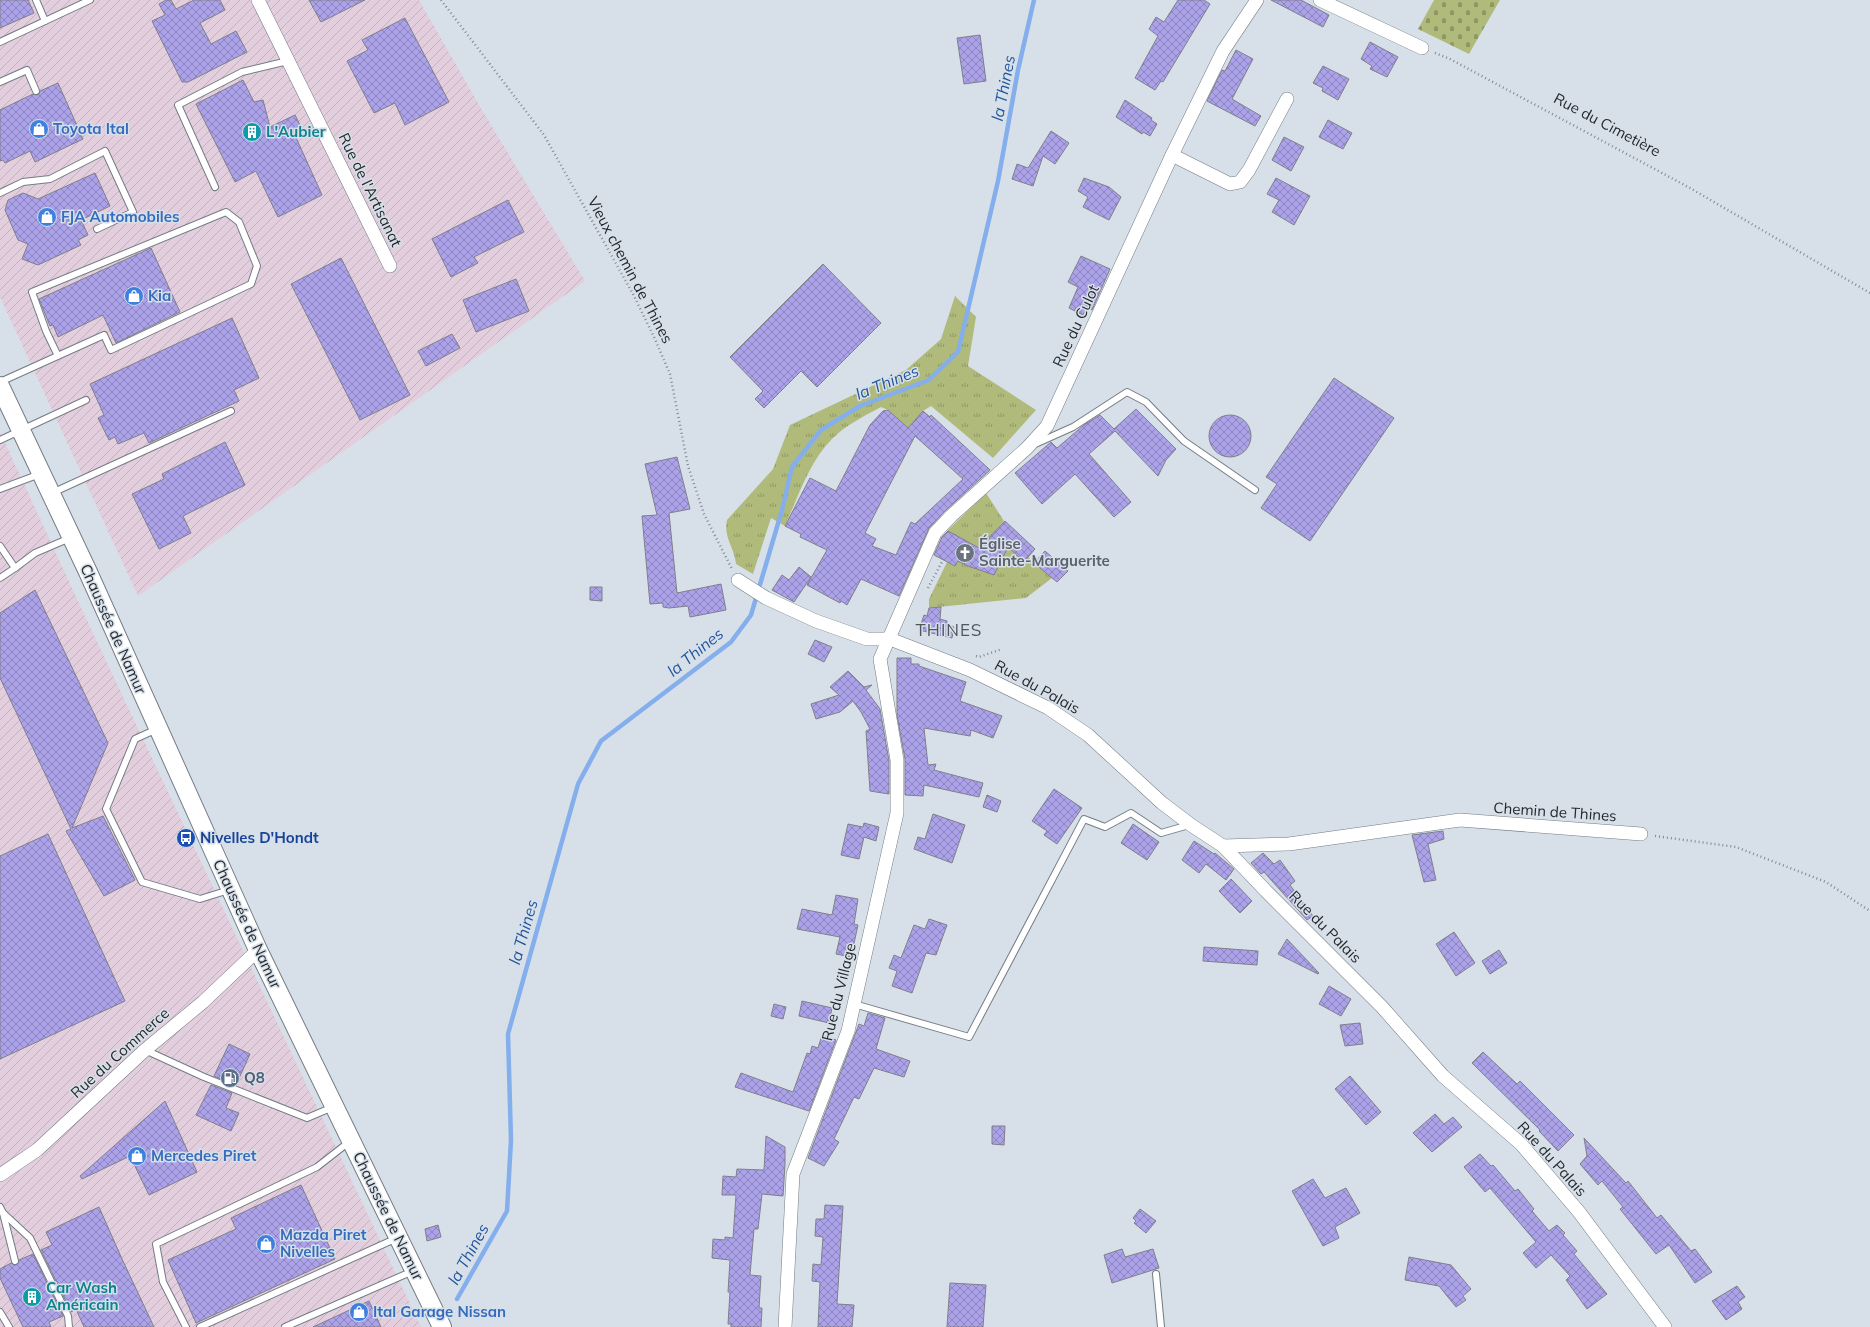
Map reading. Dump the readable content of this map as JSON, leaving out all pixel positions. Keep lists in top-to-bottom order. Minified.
{"streets":{"main road":["Chaussée de Namur"],"street":["Rue de l'Artisanat","Rue du Culot","Rue du Palais","Chemin de Thines","Rue du Village","Rue du Commerce"],"path":["Rue du Cimetière","Vieux chemin de Thines"]},"crossings":[["Rue du Culot","Rue du Palais"],["Chaussée de Namur","Rue du Commerce"],["Rue du Palais","Chemin de Thines"]],"districts":["THINES"],"water":["la Thines"],"places":{"shop":["Toyota Ital","FJA Automobiles","Kia","Mercedes Piret","Mazda Piret Nivelles","Ital Garage Nissan"],"building":["L'Aubier","Car Wash Américain"],"church":["Église Sainte-Marguerite"],"bus stop":["Nivelles D'Hondt"],"fuel station":["Q8"]}}
